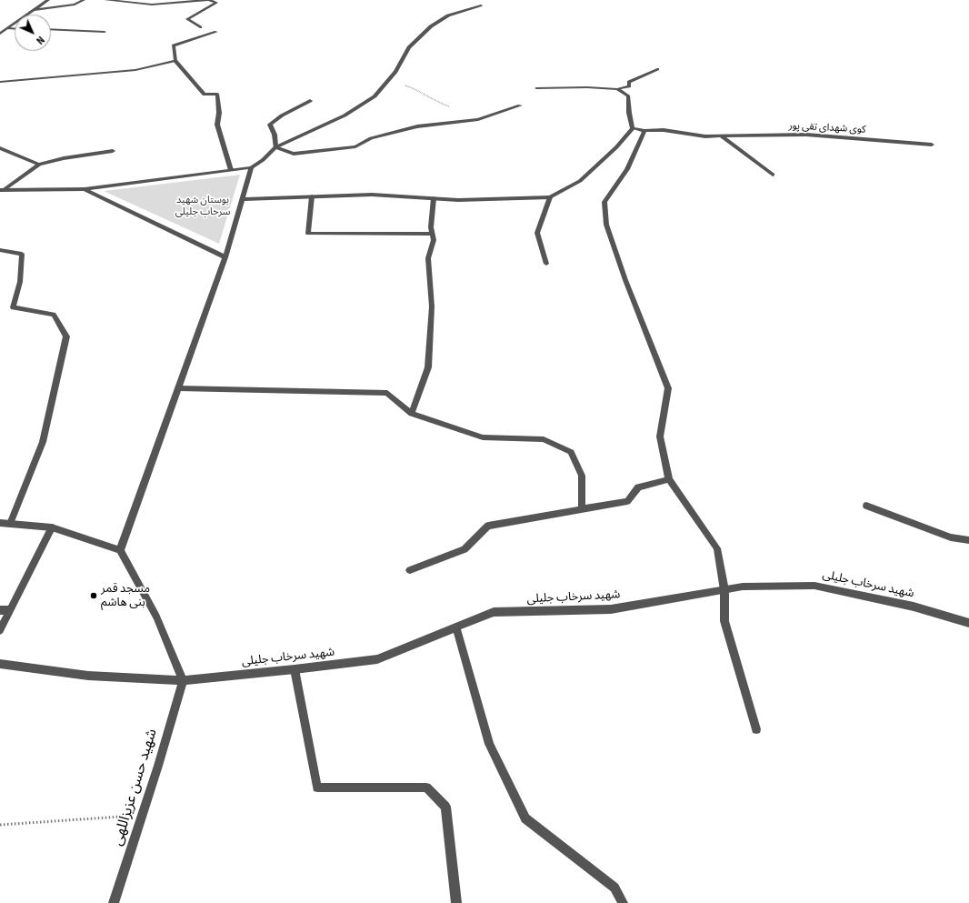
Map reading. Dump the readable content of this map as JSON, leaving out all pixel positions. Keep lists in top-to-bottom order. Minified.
{"streets":{"street":["کوی شهدای تقی پور","شهید سرخاب جلیلی","شهید حسن عزیزاللهی"]},"crossings":[["شهید سرخاب جلیلی","شهید حسن عزیزاللهی"]],"parks":["بوستان شهید سرخاب جلیلی"],"places":["مسجد قمر بنی هاشم"],"north":"bottom right"}
